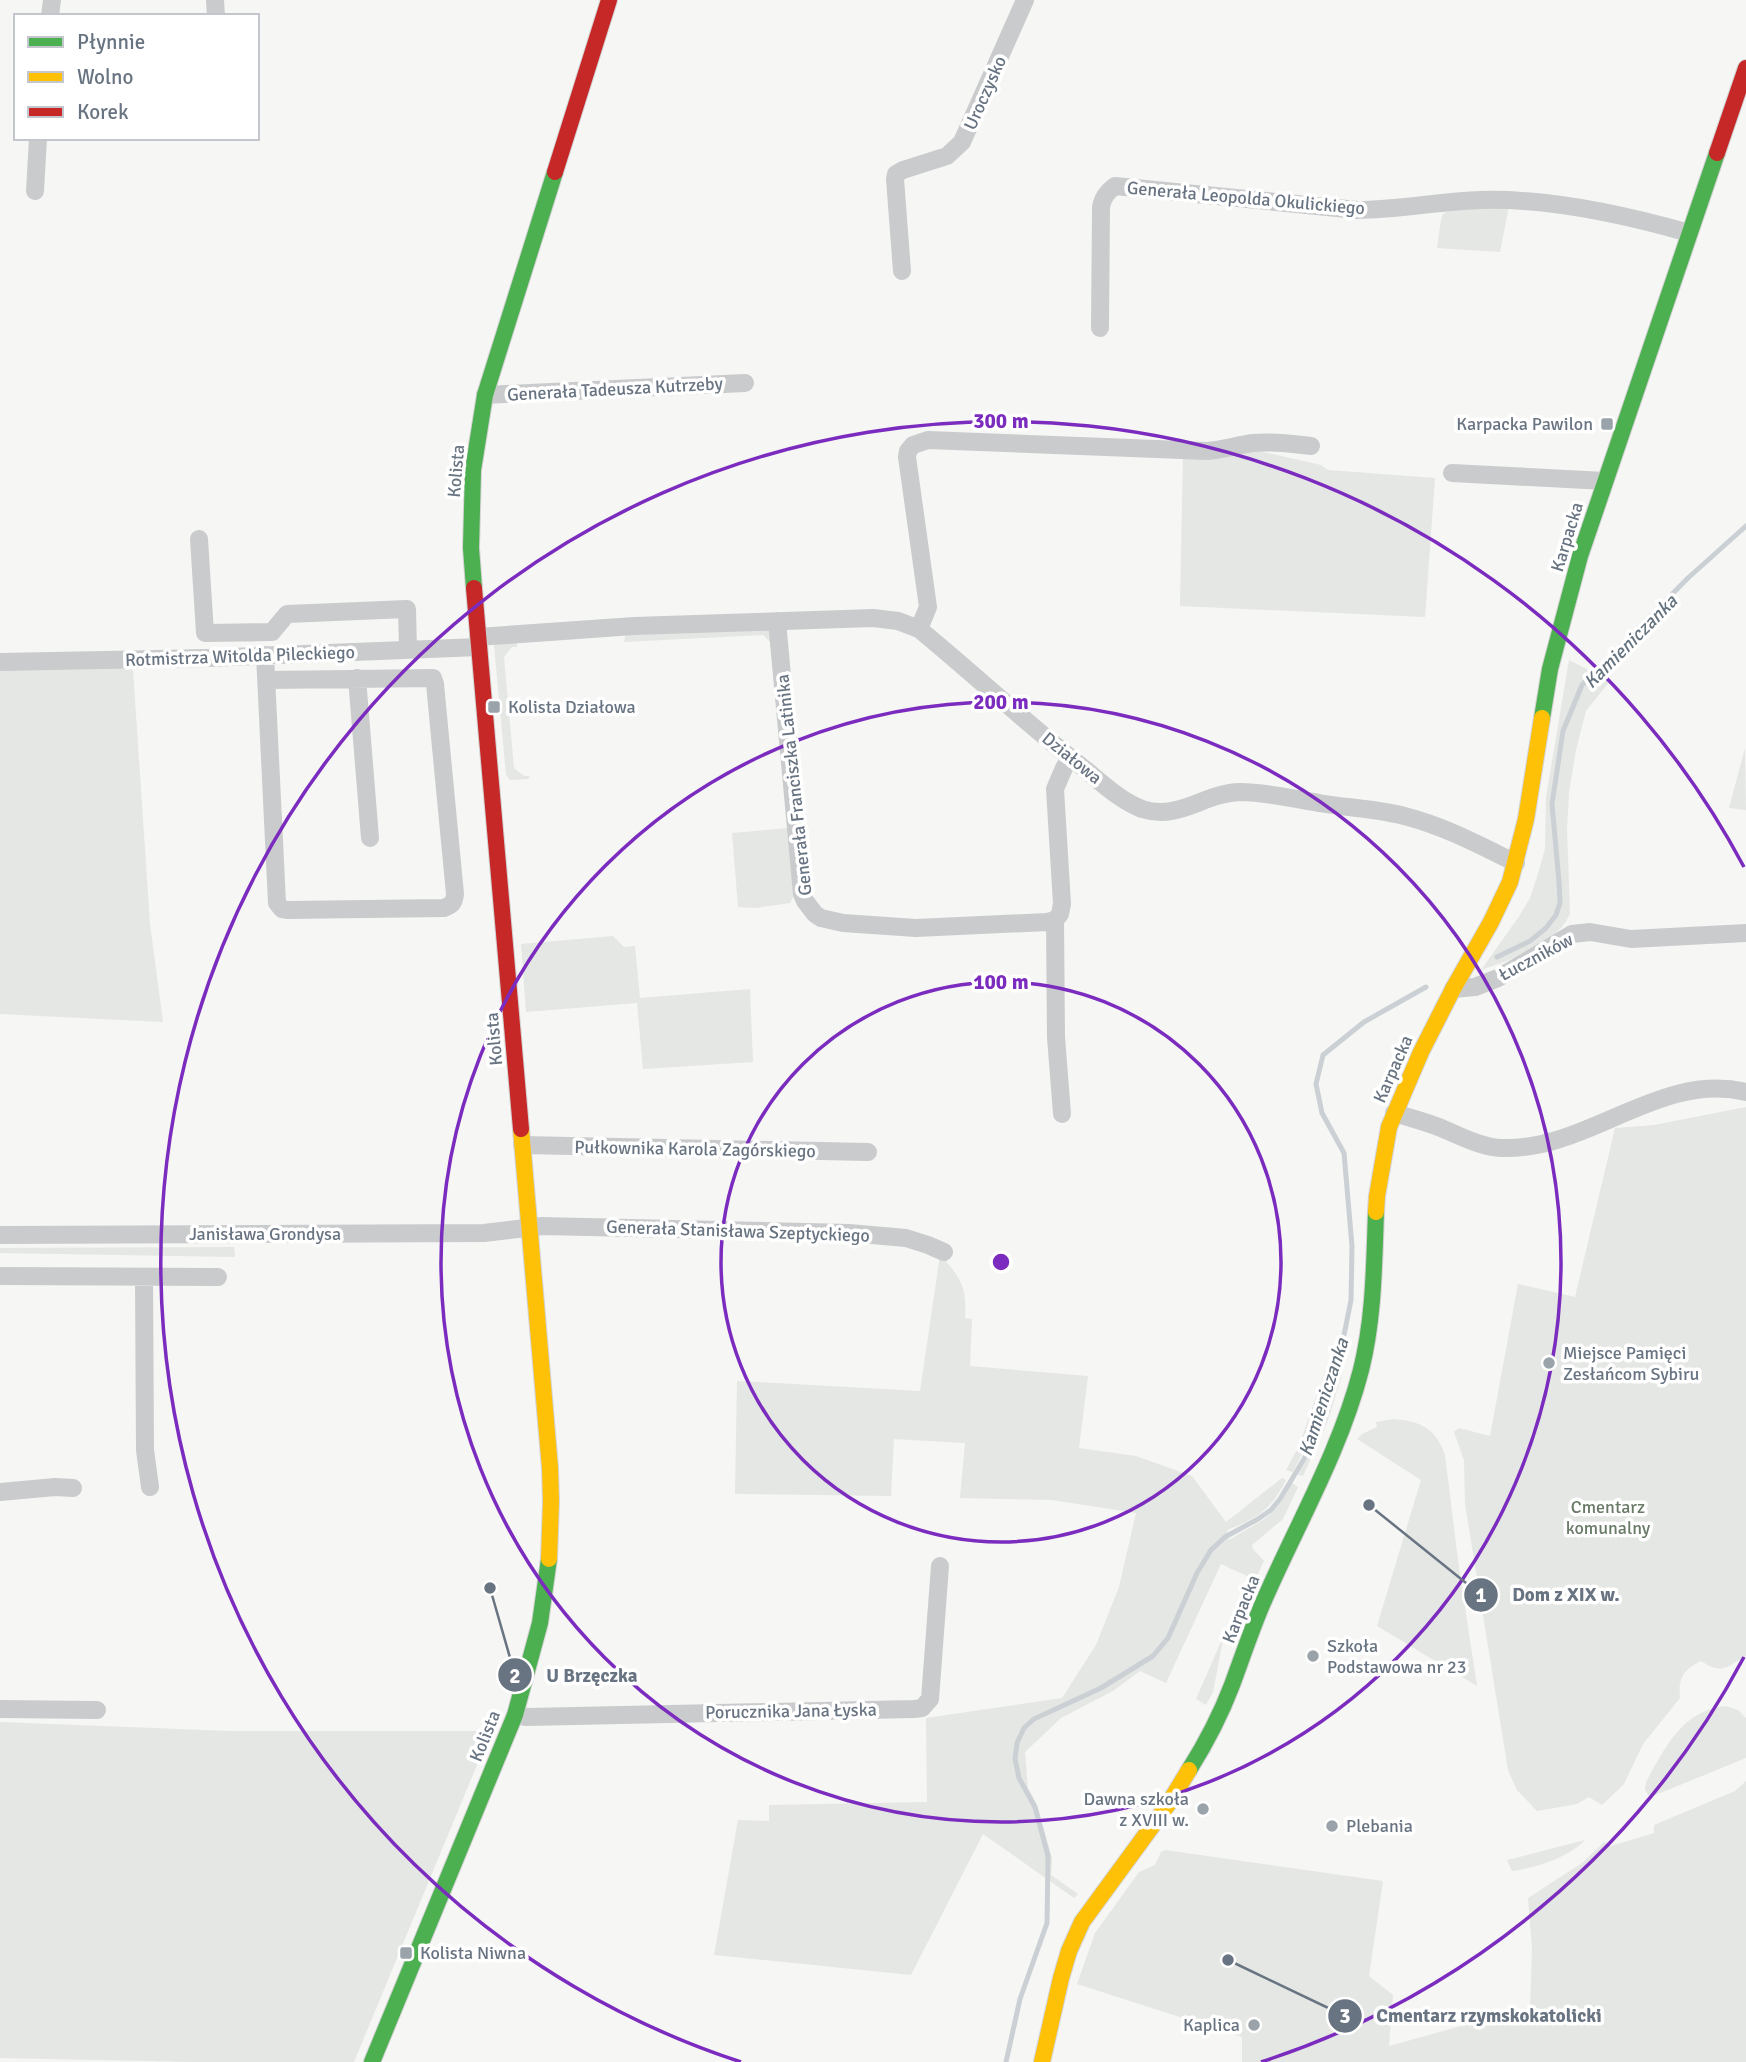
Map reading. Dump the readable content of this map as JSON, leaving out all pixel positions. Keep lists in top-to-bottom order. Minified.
{"streets":{"street":["Uroczysko","Generała Leopolda Okulickiego","Generała Tadeusza Kutrzeby","Kolista","Karpacka","Rotmistrza Witolda Pileckiego","Działowa","Generała Franciszka Latinika","Łuczników","Pułkownika Karola Zagórskiego","Generała Stanisława Szeptyckiego","Janisława Grondysa","Porucznika Jana Łyska"]},"crossings":[["Generała Leopolda Okulickiego","Karpacka"],["Generała Tadeusza Kutrzeby","Kolista"],["Kolista","Rotmistrza Witolda Pileckiego"],["Kolista","Działowa"],["Kolista","Pułkownika Karola Zagórskiego"],["Kolista","Generała Stanisława Szeptyckiego"],["Kolista","Janisława Grondysa"],["Kolista","Porucznika Jana Łyska"],["Karpacka","Działowa"],["Karpacka","Łuczników"],["Rotmistrza Witolda Pileckiego","Działowa"],["Działowa","Generała Franciszka Latinika"],["Generała Stanisława Szeptyckiego","Janisława Grondysa"]],"water":["Kamieniczanka"],"parks":["Cmentarz komunalny"],"places":{"transit":["Karpacka Pawilon","Kolista Działowa","Kolista Niwna"],"other":["Miejsce Pamięci Zesłańcom Sybiru","Dom z XIX w.","U Brzęczka","Szkoła Podstawowa nr 23","Dawna szkoła z XVIII w.","Plebania","Cmentarz rzymskokatolicki","Kaplica"]},"legend":["Płynnie","Wolno","Korek"],"rings":["300 m","200 m","100 m"]}
